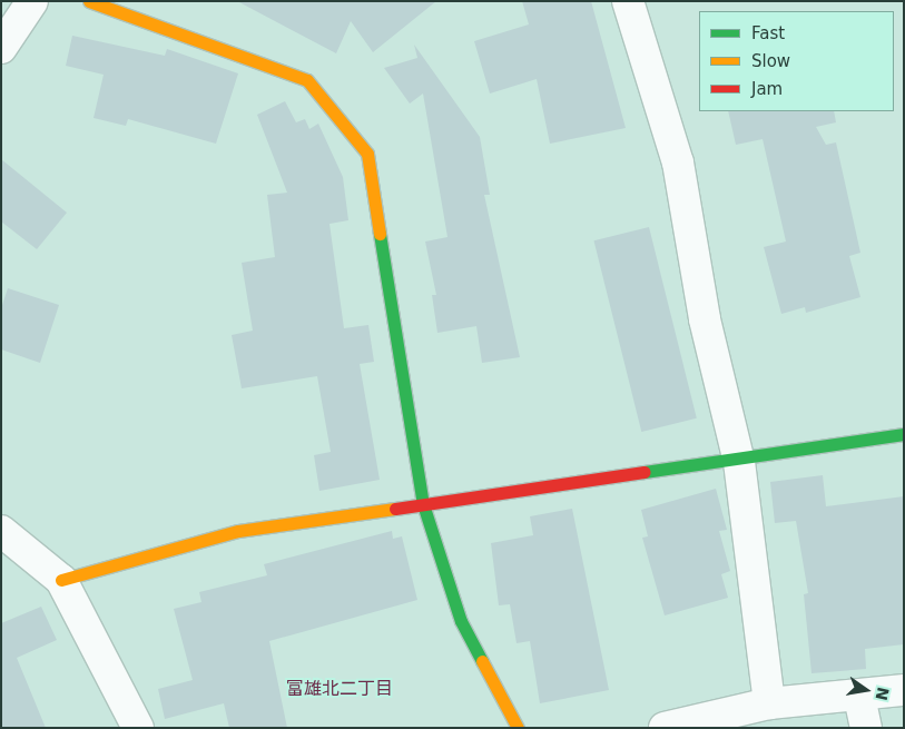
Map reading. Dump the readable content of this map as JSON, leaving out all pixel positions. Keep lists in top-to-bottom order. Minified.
{"districts":["富雄北二丁目"],"legend":["Fast","Slow","Jam"],"north":"right"}
